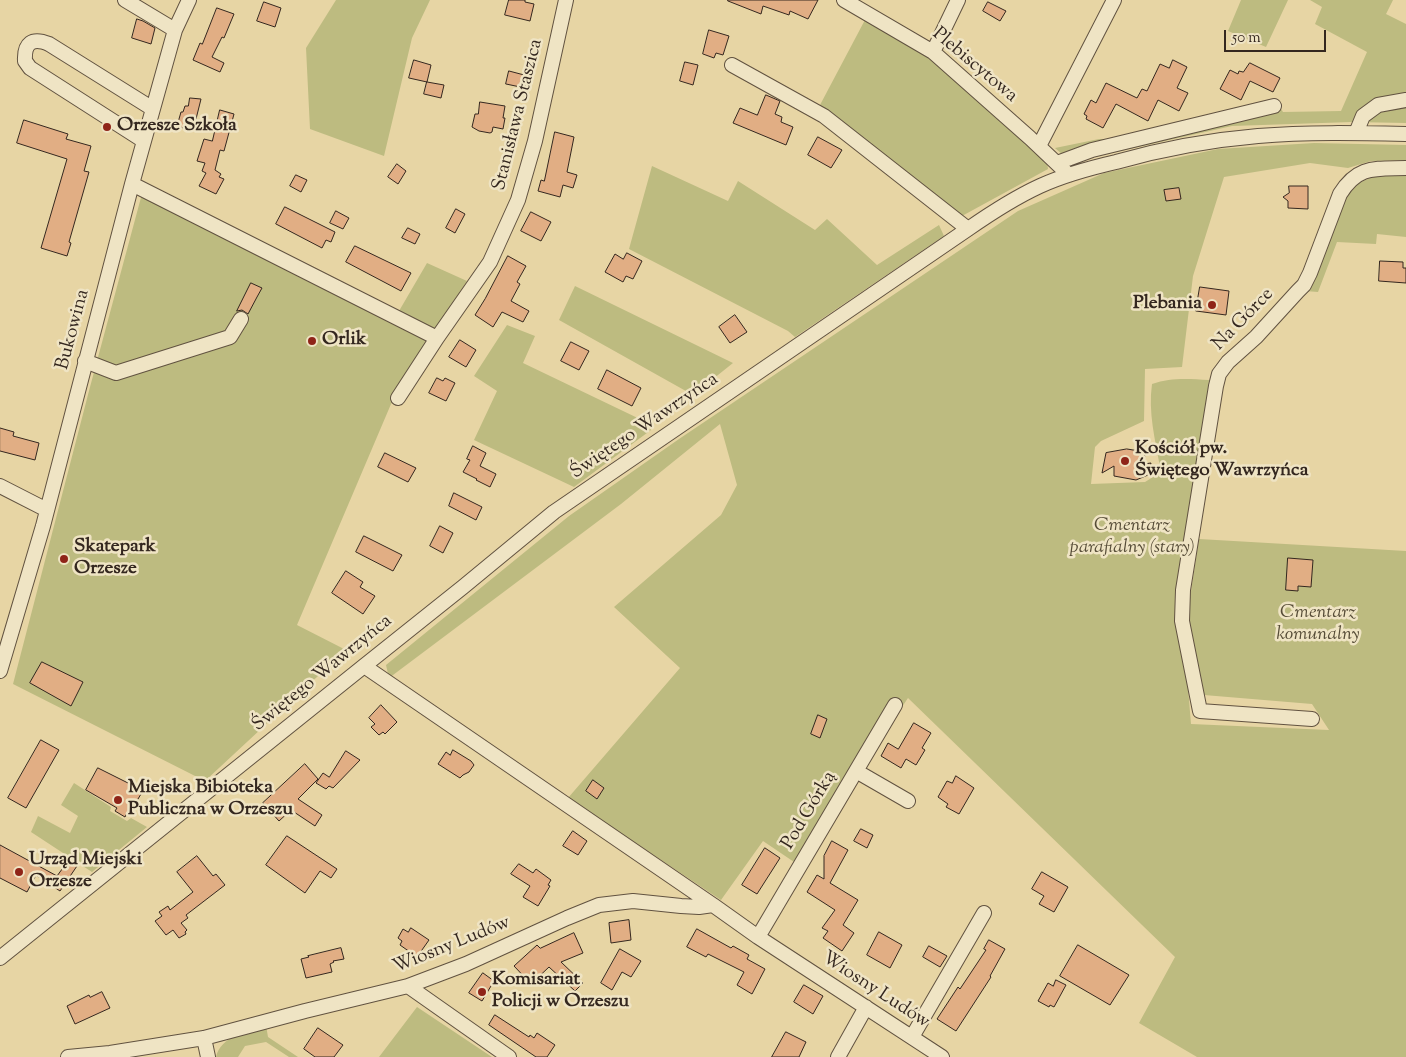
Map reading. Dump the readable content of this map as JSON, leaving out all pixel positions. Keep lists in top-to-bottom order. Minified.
{"streets":{"street":["Plebiscytowa","Stanisława Staszica","Na Górce","Bukowina","Świętego Wawrzyńca","Pod Górką","Wiosny Ludów"]},"crossings":[["Plebiscytowa","Świętego Wawrzyńca"],["Świętego Wawrzyńca","Wiosny Ludów"],["Pod Górką","Wiosny Ludów"]],"parks":["Cmentarz parafialny (stary)","Cmentarz komunalny"],"places":["Orzesze Szkoła","Plebania","Orlik","Kościół pw. Świętego Wawrzyńca","Skatepark Orzesze","Miejska Bibioteka Publiczna w Orzeszu","Urząd Miejski Orzesze","Komisariat Policji w Orzeszu"],"scale_bar":"50 m"}
